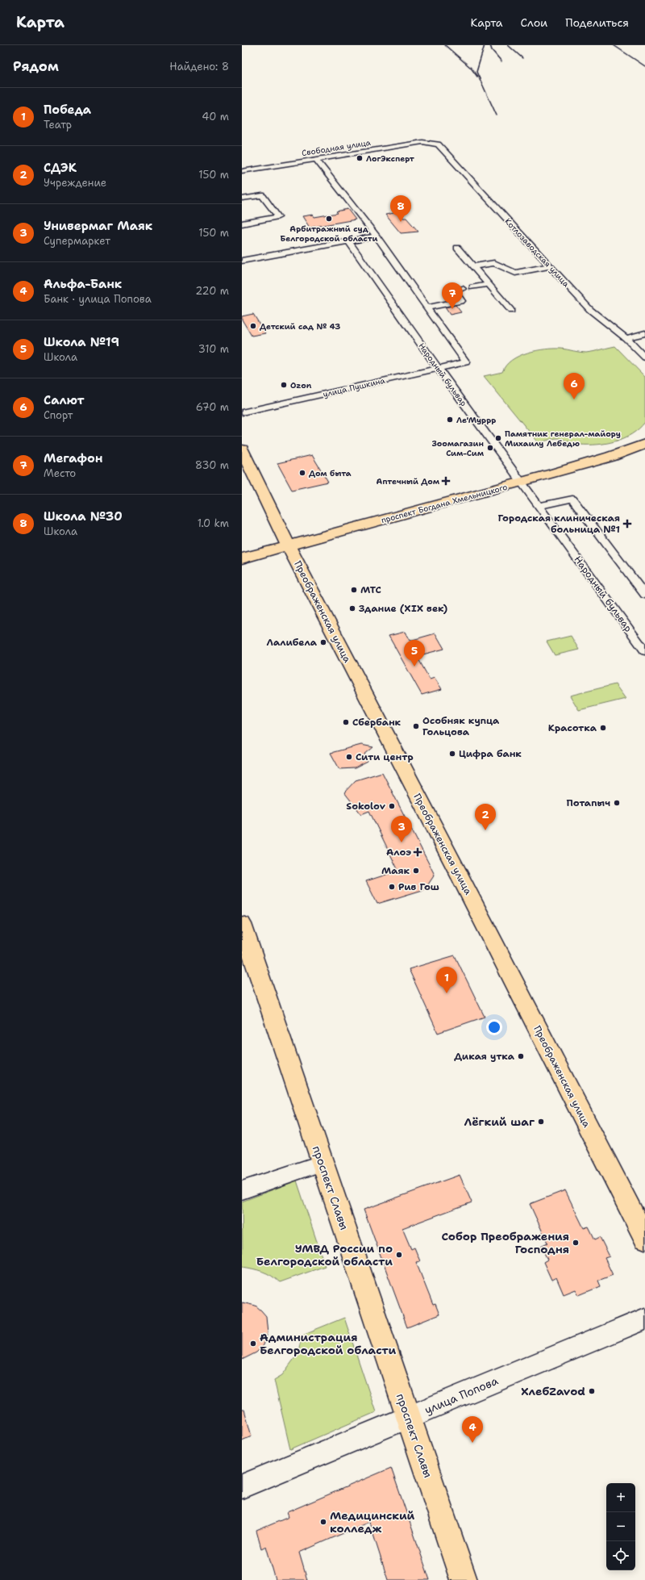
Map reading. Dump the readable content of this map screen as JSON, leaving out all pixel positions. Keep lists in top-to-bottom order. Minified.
{"streets":{"main road":["проспект Богдана Хмельницкого","Преображенская улица","проспект Славы","улица Попова"],"street":["Свободная улица","Котлозаводская улица","Народный бульвар","улица Пушкина"]},"crossings":[["Свободная улица","Котлозаводская улица"],["Народный бульвар","улица Пушкина"],["Народный бульвар","проспект Богдана Хмельницкого"],["проспект Богдана Хмельницкого","Преображенская улица"],["проспект Славы","улица Попова"]],"places":{"other":["ЛогЭксперт","Арбитражный суд Белгородской области","Детский сад № 43","Ozon","Ле'Муррр","Памятник генерал-майору Михаилу Лебедю","Зоомагазин Сим-Сим","Дом быта","МТС","Здание (XIX век)","Лалибела","Сбербанк","Особняк купца Гольцова","Красотка","Цифра банк","Сити центр","Потапыч","Sokolov","Маяк","Рив Гош","Дикая утка","Лёгкий шаг","Собор Преображения Господня","УМВД России по Белгородской области","Администрация Белгородской области","ХлебZavod","Медицинский колледж"],"health":["Аптечный Дом","Городская клиническая больница №1","Алоэ"]},"page":{"header":"Карта","nav":["Карта","Слои","Поделиться"],"heading":["Рядом","Найдено: 8"],"list":[{"mark":"1","name":"Победа","note":"Театр","value":"40 m"},{"mark":"2","name":"СДЭК","note":"Учреждение","value":"150 m"},{"mark":"3","name":"Универмаг Маяк","note":"Супермаркет","value":"150 m"},{"mark":"4","name":"Альфа-Банк","note":"Банк · улица Попова","value":"220 m"},{"mark":"5","name":"Школа №19","note":"Школа","value":"310 m"},{"mark":"6","name":"Салют","note":"Спорт","value":"670 m"},{"mark":"7","name":"Мегафон","note":"Место","value":"830 m"},{"mark":"8","name":"Школа №30","note":"Школа","value":"1.0 km"}],"pins":["8","7","6","5","2","3","1","4"],"map_buttons":["+","−"]}}
